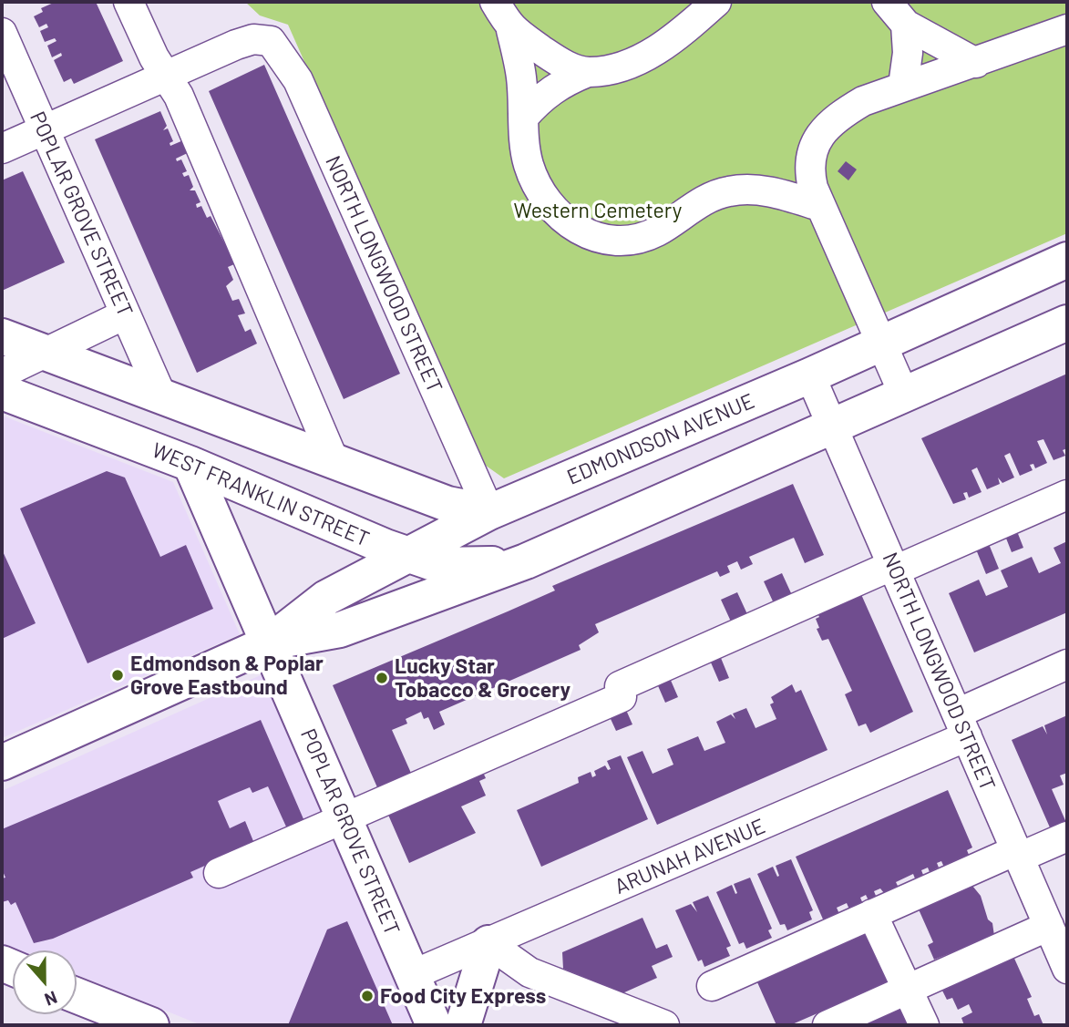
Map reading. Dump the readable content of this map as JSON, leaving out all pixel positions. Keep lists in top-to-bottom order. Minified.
{"streets":{"main road":["POPLAR GROVE STREET","EDMONDSON AVENUE","WEST FRANKLIN STREET"],"street":["NORTH LONGWOOD STREET","ARUNAH AVENUE"]},"crossings":[["POPLAR GROVE STREET","EDMONDSON AVENUE"],["POPLAR GROVE STREET","WEST FRANKLIN STREET"],["POPLAR GROVE STREET","ARUNAH AVENUE"],["NORTH LONGWOOD STREET","EDMONDSON AVENUE"],["NORTH LONGWOOD STREET","ARUNAH AVENUE"],["EDMONDSON AVENUE","WEST FRANKLIN STREET"]],"parks":["Western Cemetery"],"places":["Edmondson & Poplar Grove Eastbound","Lucky Star Tobacco & Grocery","Food City Express"],"north":"bottom"}
